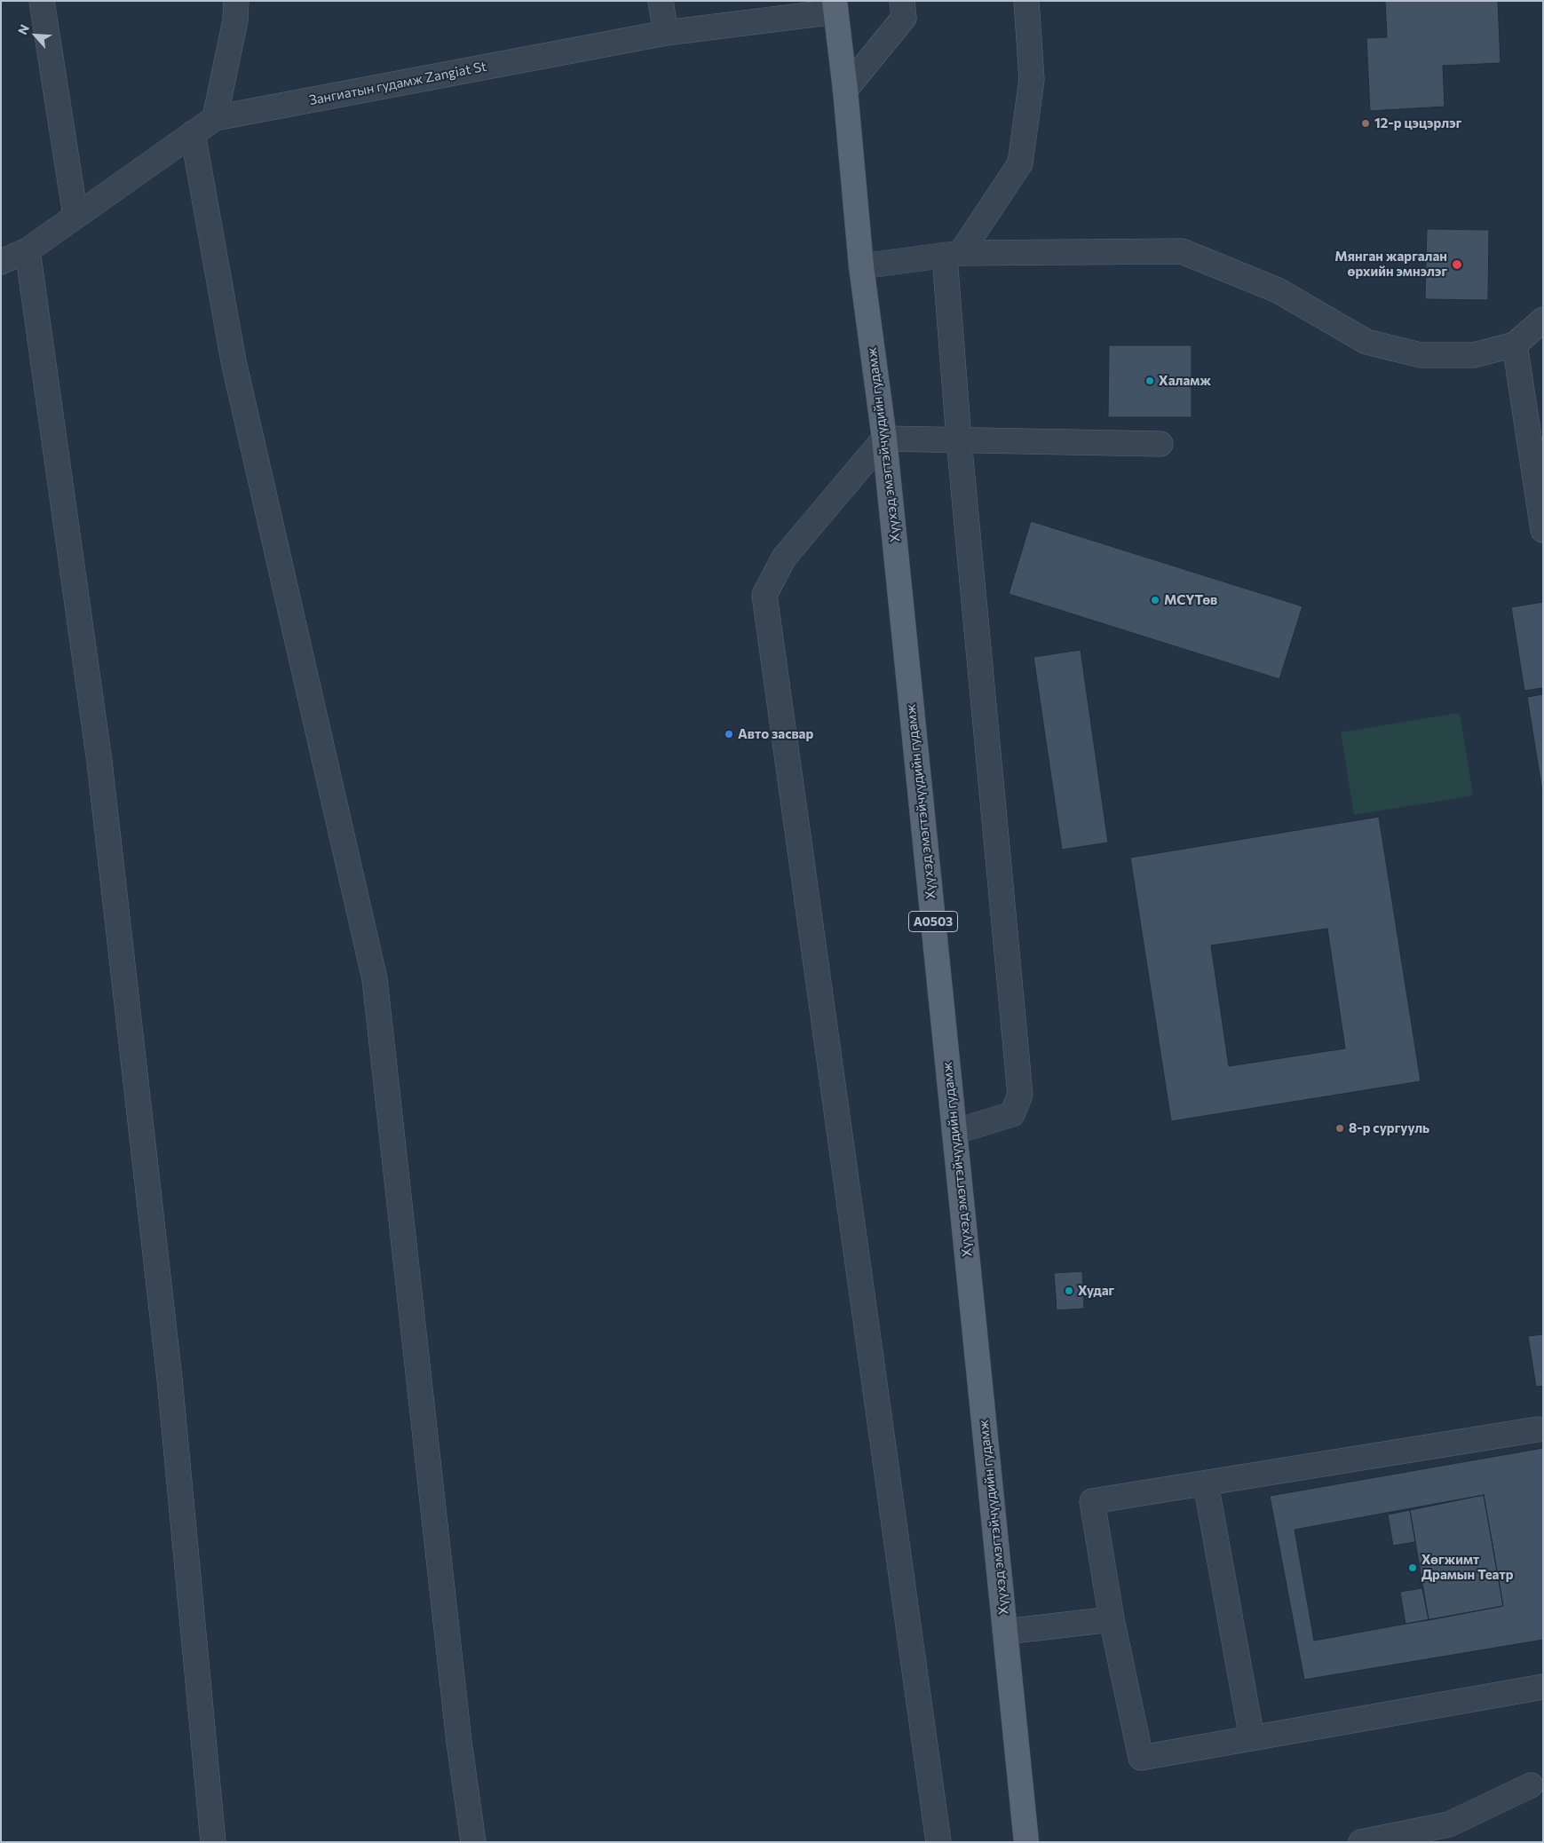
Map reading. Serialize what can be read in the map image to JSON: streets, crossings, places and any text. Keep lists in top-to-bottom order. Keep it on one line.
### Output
{"streets":{"main road":["Хүүхэд эмэгтэйчүүдийн гудамж","A0503"],"street":["Зангиатын гудамж Zangiat St"]},"crossings":[["Зангиатын гудамж Zangiat St","Хүүхэд эмэгтэйчүүдийн гудамж"]],"places":["12-р цэцэрлэг","Мянган жаргалан өрхийн эмнэлэг","Халамж","МСҮТөв","Авто засвар","8-р сургууль","Худаг","Хөгжимт Драмын Театр"],"north":"top left"}
